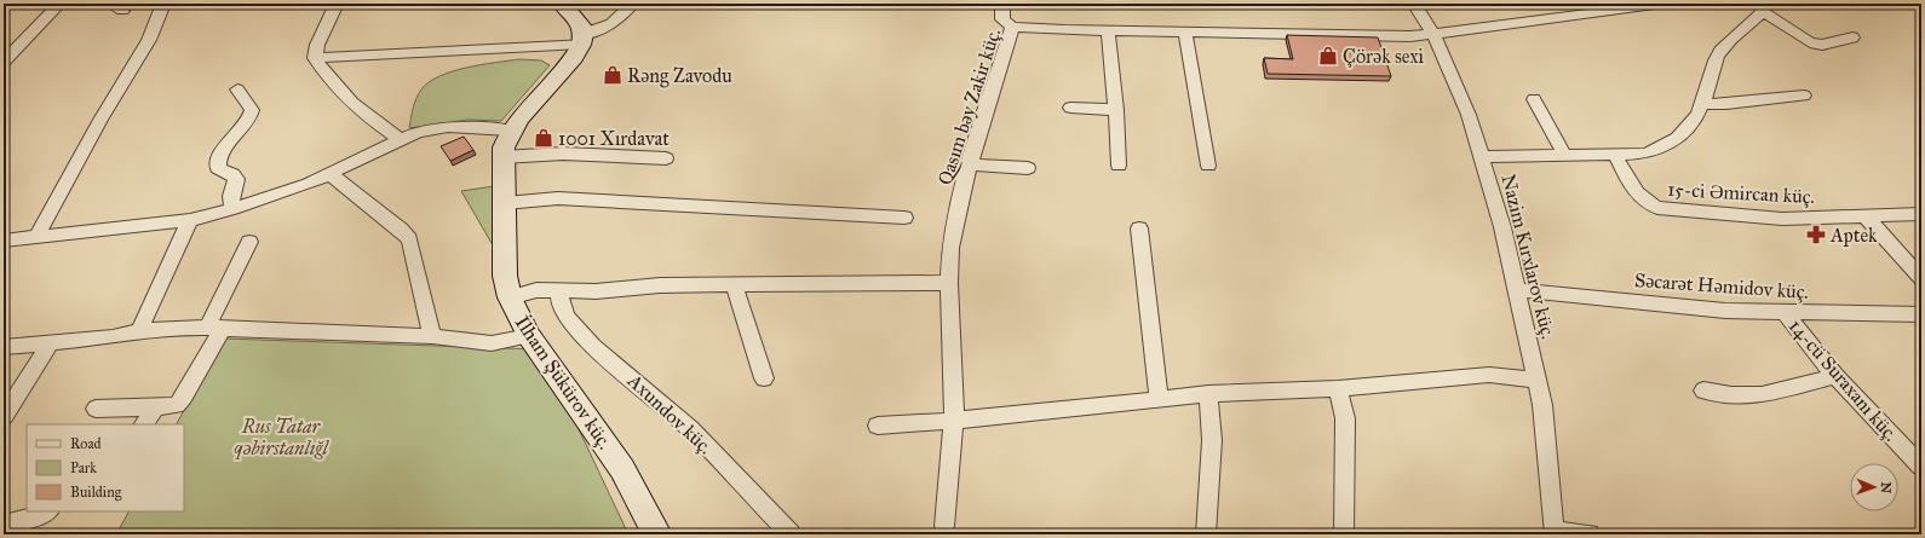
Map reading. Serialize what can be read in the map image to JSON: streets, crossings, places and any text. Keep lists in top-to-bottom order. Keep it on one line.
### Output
{"streets":{"street":["Qasım bəy Zakir küç.","15-ci Əmircan küç.","Nazim Kırxlarov küç.","Səcarət Həmidov küç.","14-cü Suraxanı küç.","İlham Şükürov küç.","Axundov küç."]},"crossings":[["Qasım bəy Zakir küç.","Nazim Kırxlarov küç."],["Nazim Kırxlarov küç.","Səcarət Həmidov küç."],["Səcarət Həmidov küç.","14-cü Suraxanı küç."]],"parks":["Rus Tatar qəbirstanlığl"],"places":{"shop":["Çörək sexi","Rəng Zavodu","1001 Xırdavat"],"pharmacy":["Aptek"]},"legend":["Road","Park","Building"],"north":"right"}
